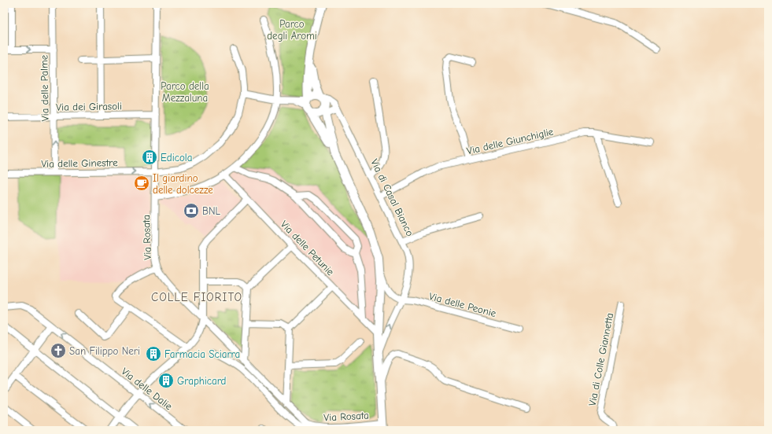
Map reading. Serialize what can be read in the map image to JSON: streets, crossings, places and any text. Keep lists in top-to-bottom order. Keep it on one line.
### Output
{"streets":{"main road":["Via di Casal Bianco"],"street":["Via delle Palme","Via dei Girasoli","Via delle Giunchiglie","Via delle Ginestre","Via Rosata","Via delle Petunie","Via delle Peonie","Via di Colle Giannetta","Via delle Dalie"]},"crossings":[["Via delle Palme","Via dei Girasoli"],["Via delle Palme","Via delle Ginestre"],["Via dei Girasoli","Via Rosata"],["Via delle Giunchiglie","Via di Casal Bianco"],["Via delle Ginestre","Via Rosata"],["Via di Casal Bianco","Via Rosata"],["Via di Casal Bianco","Via delle Petunie"],["Via di Casal Bianco","Via delle Peonie"]],"districts":["COLLE FIORITO"],"parks":["Parco degli Aromi","Parco della Mezzaluna"],"places":{"building":["Edicola","Farmacia Sciarra","Graphicard"],"cafe":["Il giardino delle dolcezze"],"bank":["BNL"],"church":["San Filippo Neri"]}}
